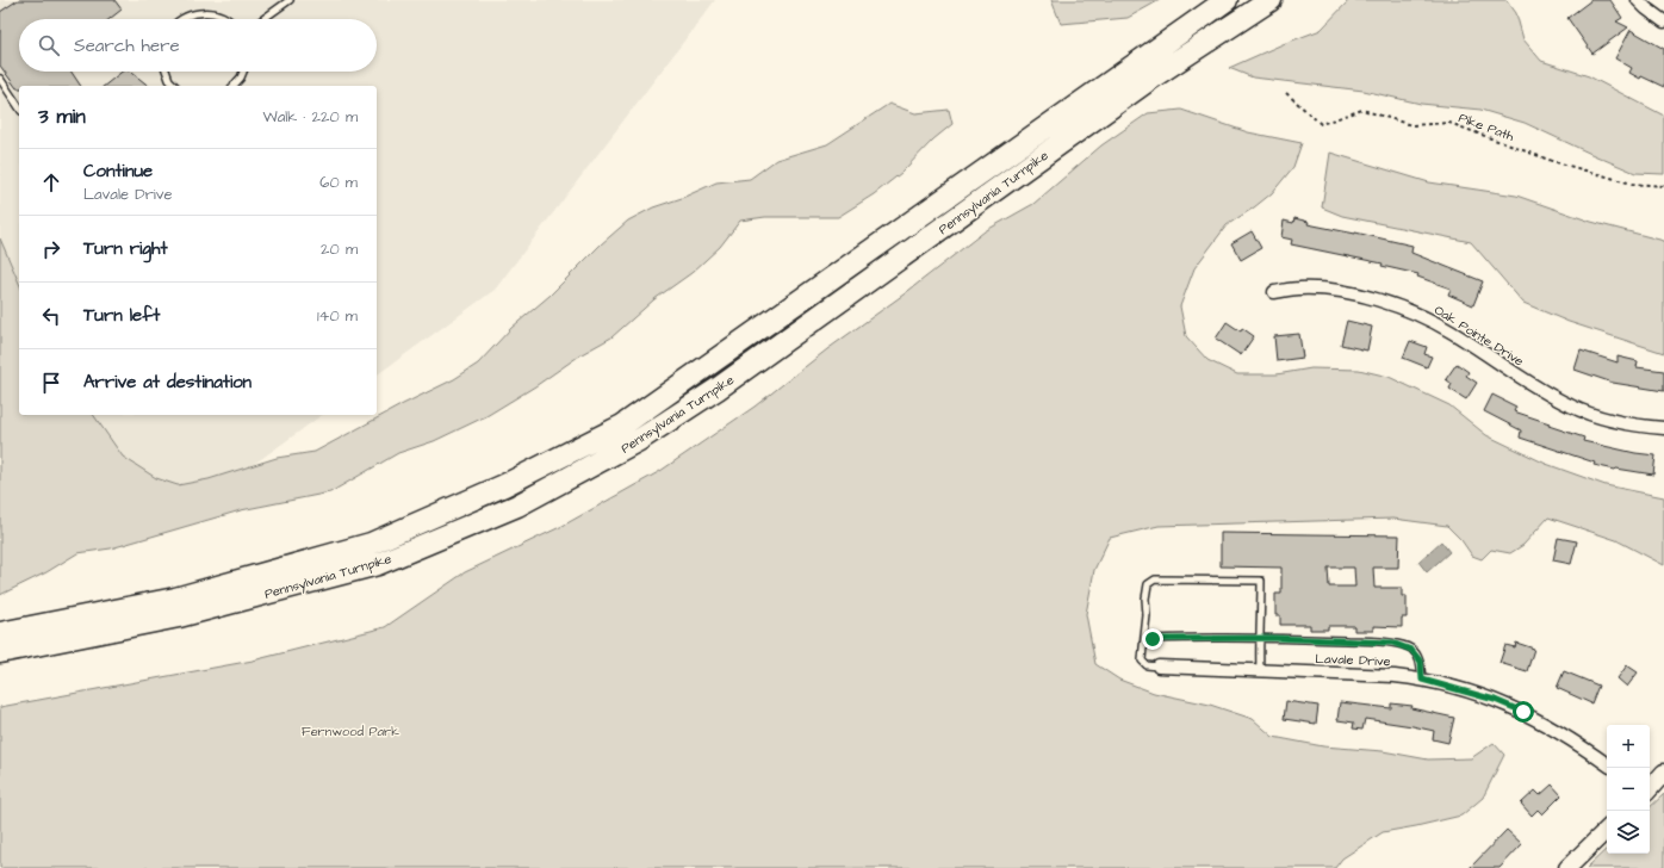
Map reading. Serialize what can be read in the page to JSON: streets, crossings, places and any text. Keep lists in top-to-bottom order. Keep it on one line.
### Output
{"streets":{"highway":["Pennsylvania Turnpike"],"street":["Oak Pointe Drive","Lavale Drive"],"path":["Pike Path"]},"parks":["Fernwood Park"],"page":{"search":"Search here","heading":["3 min","Walk · 220 m"],"list":[["Continue","Lavale Drive","60 m"],["Turn right","20 m"],["Turn left","140 m"],"Arrive at destination"],"map_buttons":["+","−"]}}
